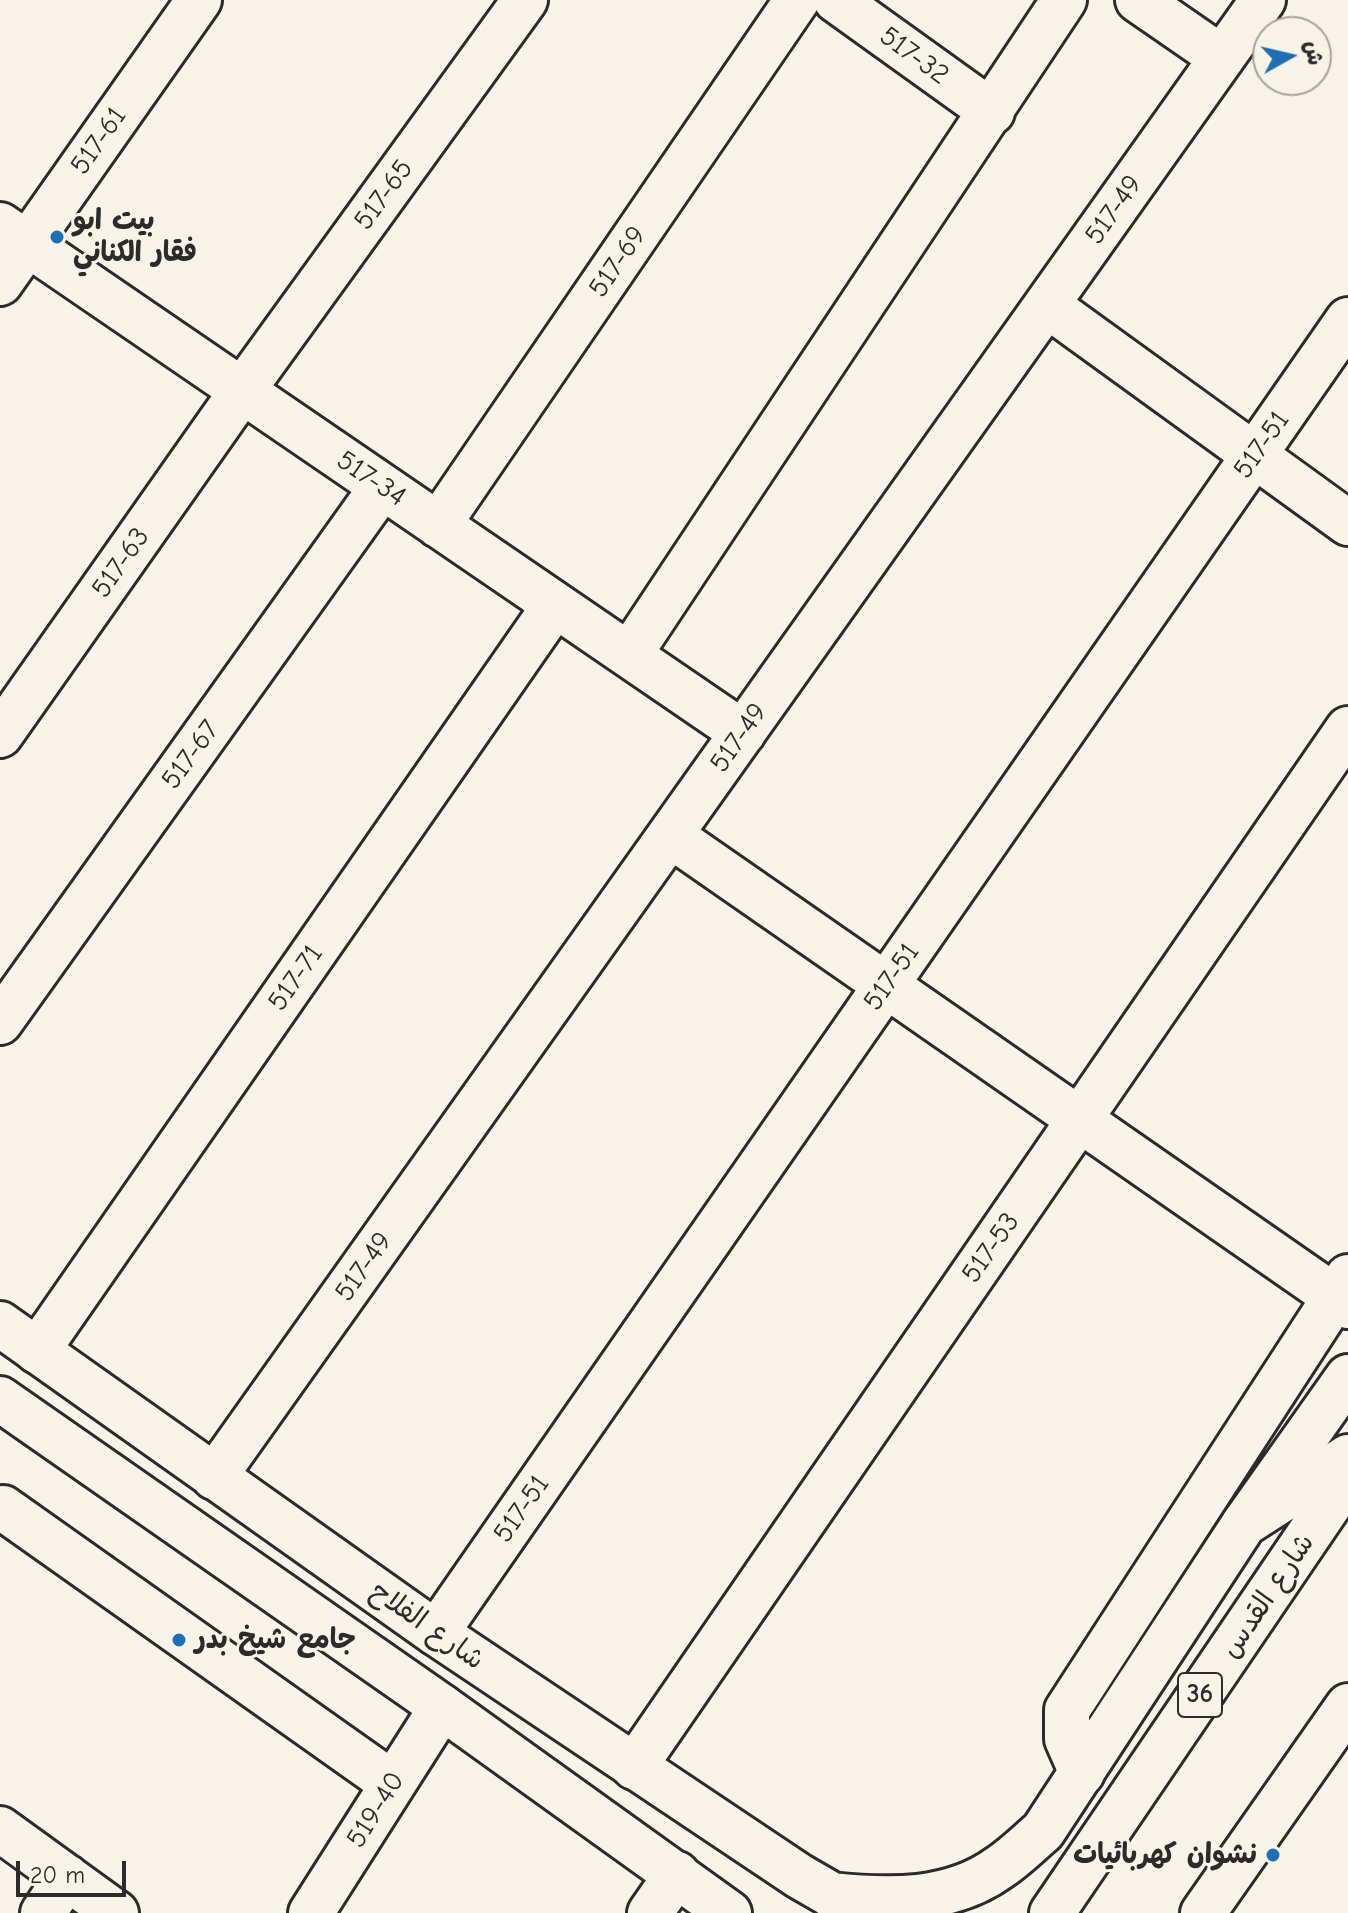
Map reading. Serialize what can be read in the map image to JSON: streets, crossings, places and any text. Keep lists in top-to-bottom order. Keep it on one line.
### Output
{"streets":{"street":["517-32","517-61","517-65","517-49","517-69","517-51","517-34","517-63","517-67","517-71","517-53","شارع القدس","شارع الفلاح","36","519-40"]},"crossings":[["517-61","517-34"],["517-65","517-34"],["517-65","517-63"],["517-49","517-34"],["517-49","شارع الفلاح"],["517-69","517-34"],["517-51","شارع الفلاح"],["517-34","517-63"],["517-34","517-67"],["517-34","517-71"],["517-71","شارع الفلاح"],["517-53","شارع الفلاح"],["شارع الفلاح","519-40"]],"places":["بيت ابو فقار الكناني","جامع شيخ بدر","نشوان كهربائيات"],"scale_bar":"20 m","north":"right"}
